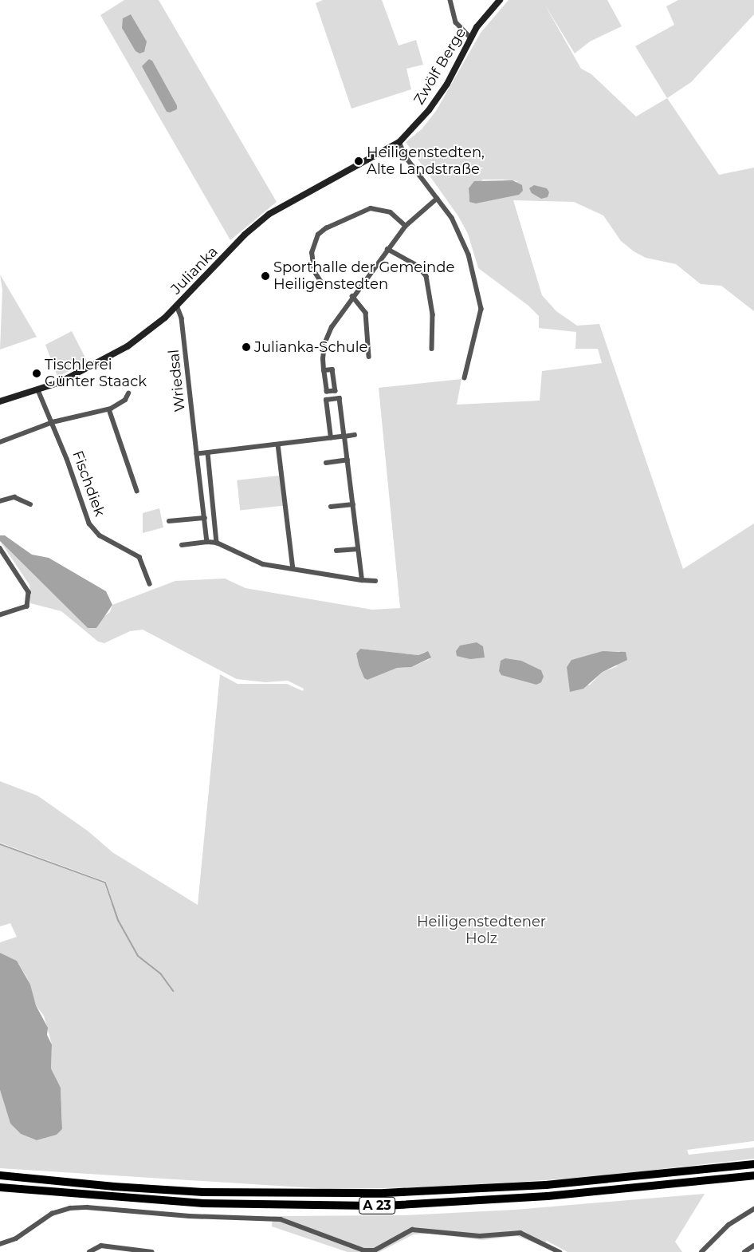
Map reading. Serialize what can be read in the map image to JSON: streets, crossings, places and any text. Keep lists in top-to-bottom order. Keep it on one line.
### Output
{"streets":{"highway":["A 23"],"street":["Zwölf Berge","Julianka","Wriedsal","Fischdiek"]},"crossings":[["Zwölf Berge","Julianka"],["Julianka","Wriedsal"],["Julianka","Fischdiek"]],"parks":["Heiligenstedtener Holz"],"places":["Heiligenstedten, Alte Landstraße","Sporthalle der Gemeinde Heiligenstedten","Julianka-Schule","Tischlerei Günter Staack"]}
